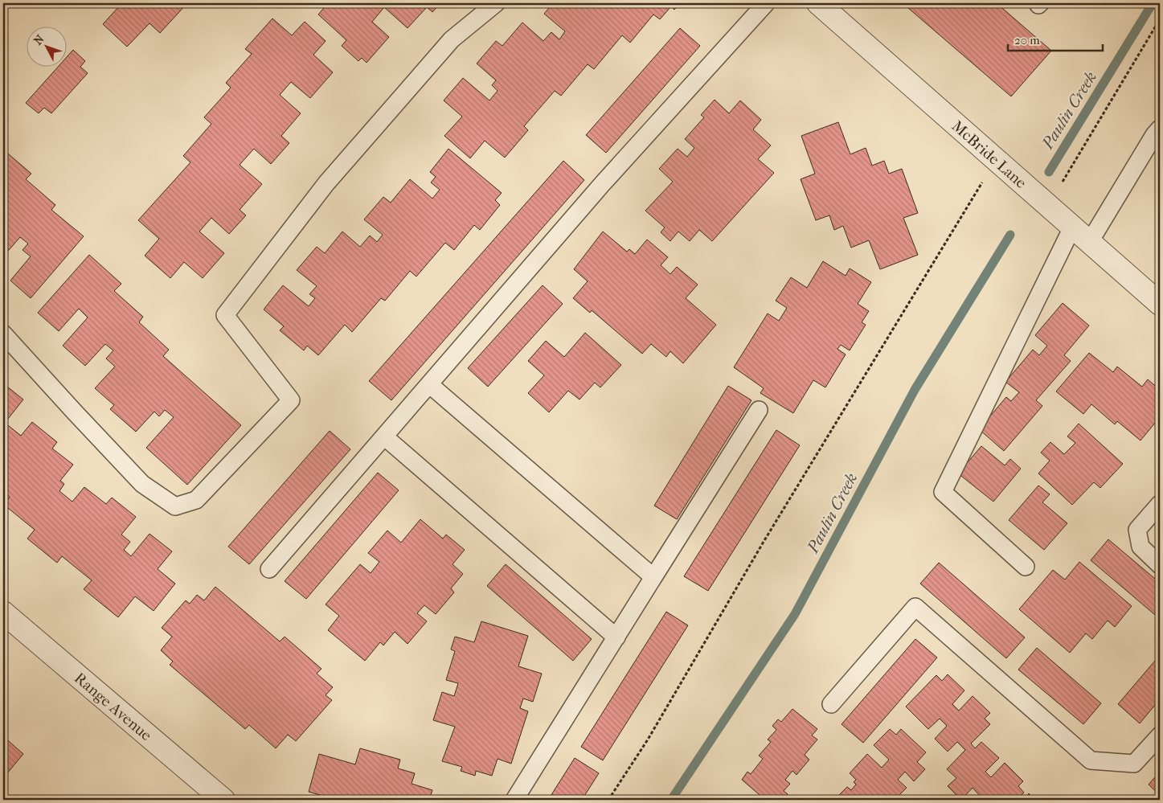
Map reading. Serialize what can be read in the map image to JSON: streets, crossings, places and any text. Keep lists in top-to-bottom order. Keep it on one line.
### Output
{"streets":{"street":["McBride Lane","Range Avenue"]},"water":["Paulin Creek"],"scale_bar":"20 m","north":"top left"}
